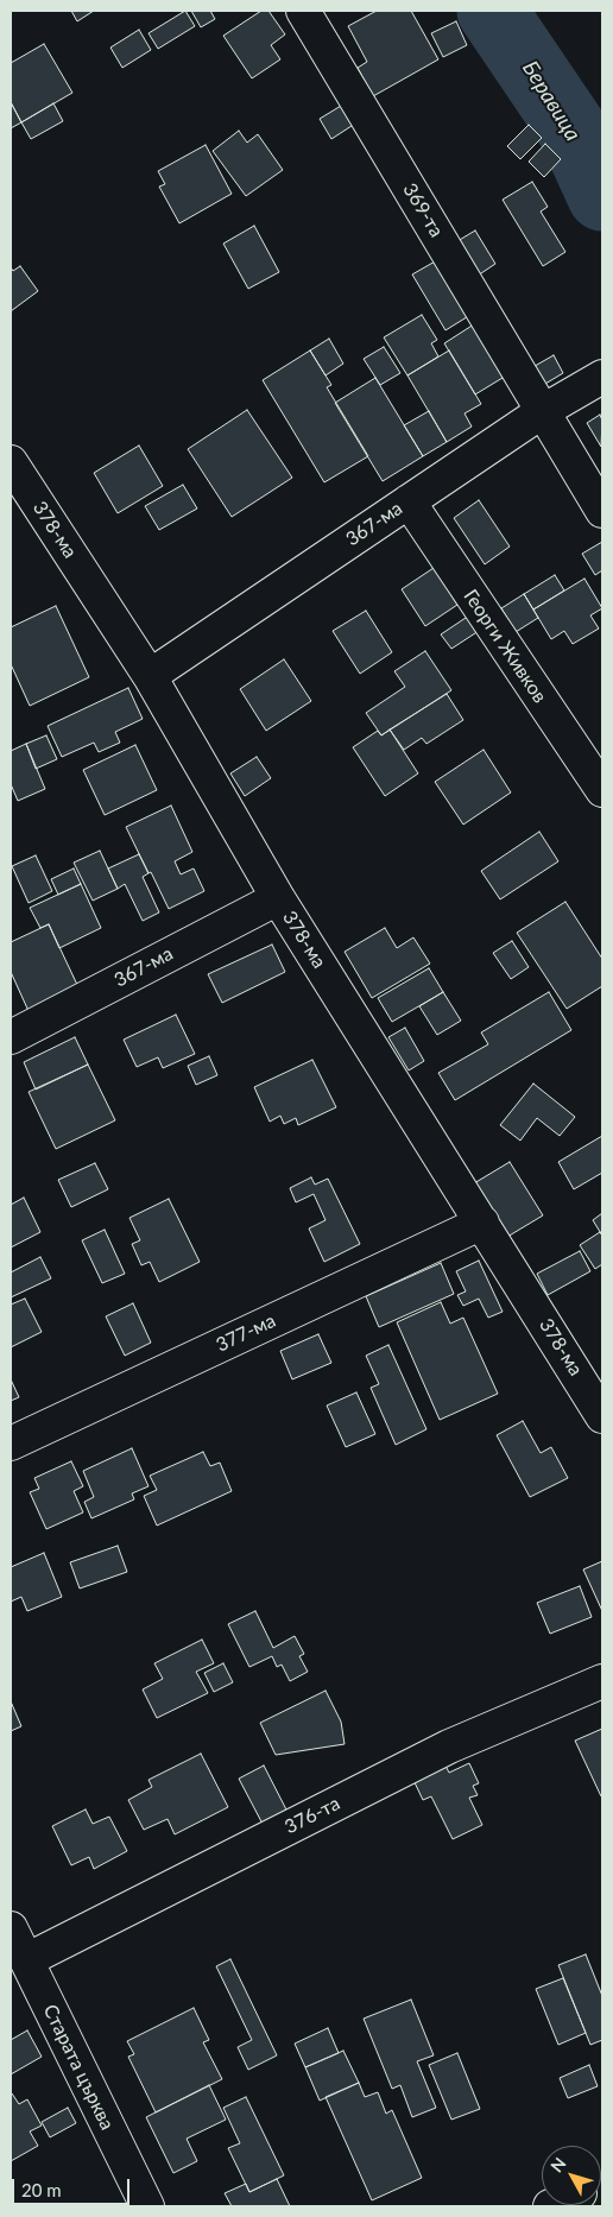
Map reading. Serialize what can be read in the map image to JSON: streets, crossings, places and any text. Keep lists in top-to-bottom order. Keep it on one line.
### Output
{"streets":{"street":["369-та","367-ма","378-ма","Георги Живков","377-ма","376-та","Старата църква"]},"crossings":[["369-та","367-ма"],["367-ма","378-ма"],["367-ма","Георги Живков"],["378-ма","377-ма"],["376-та","Старата църква"]],"water":["Беравица"],"scale_bar":"20 m","north":"top left"}
